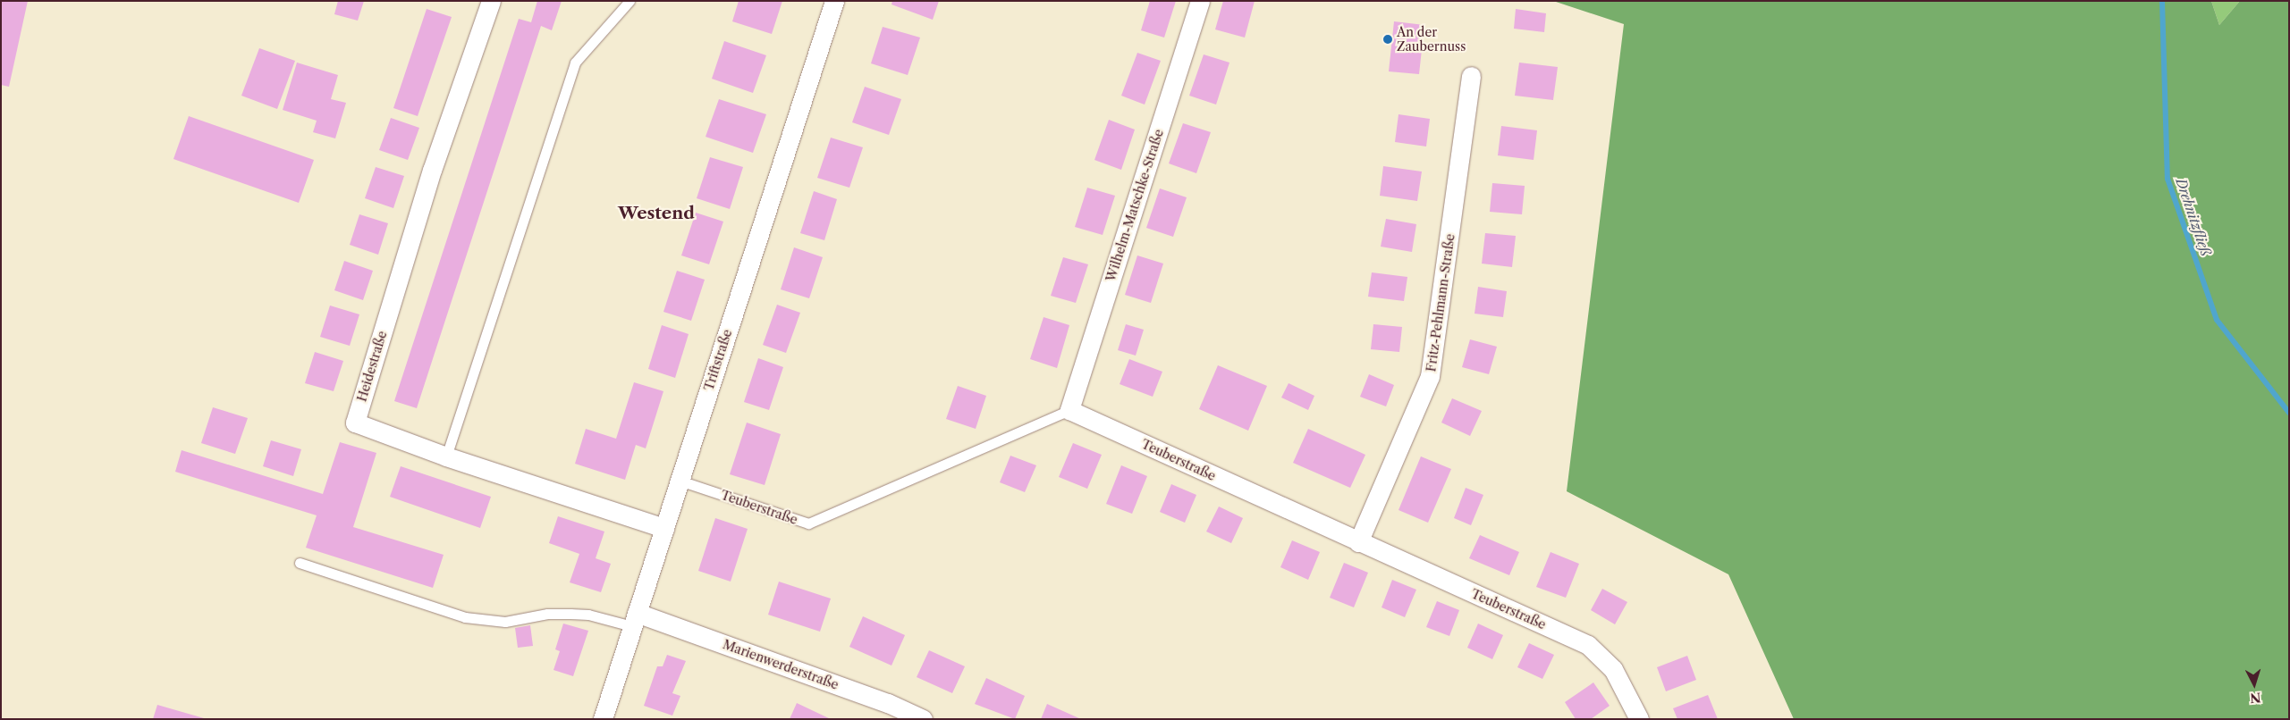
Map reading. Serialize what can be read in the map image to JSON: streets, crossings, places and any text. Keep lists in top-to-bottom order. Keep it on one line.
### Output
{"streets":{"street":["Wilhelm-Matschke-Straße","Fritz-Pehlmann-Straße","Triftstraße","Heidestraße","Teuberstraße","Marienwerderstraße"]},"crossings":[["Wilhelm-Matschke-Straße","Teuberstraße"],["Fritz-Pehlmann-Straße","Teuberstraße"],["Triftstraße","Heidestraße"],["Triftstraße","Teuberstraße"],["Triftstraße","Marienwerderstraße"]],"districts":["Westend"],"water":["Drehnitzfließ"],"places":["An der Zaubernuss"],"north":"bottom"}
